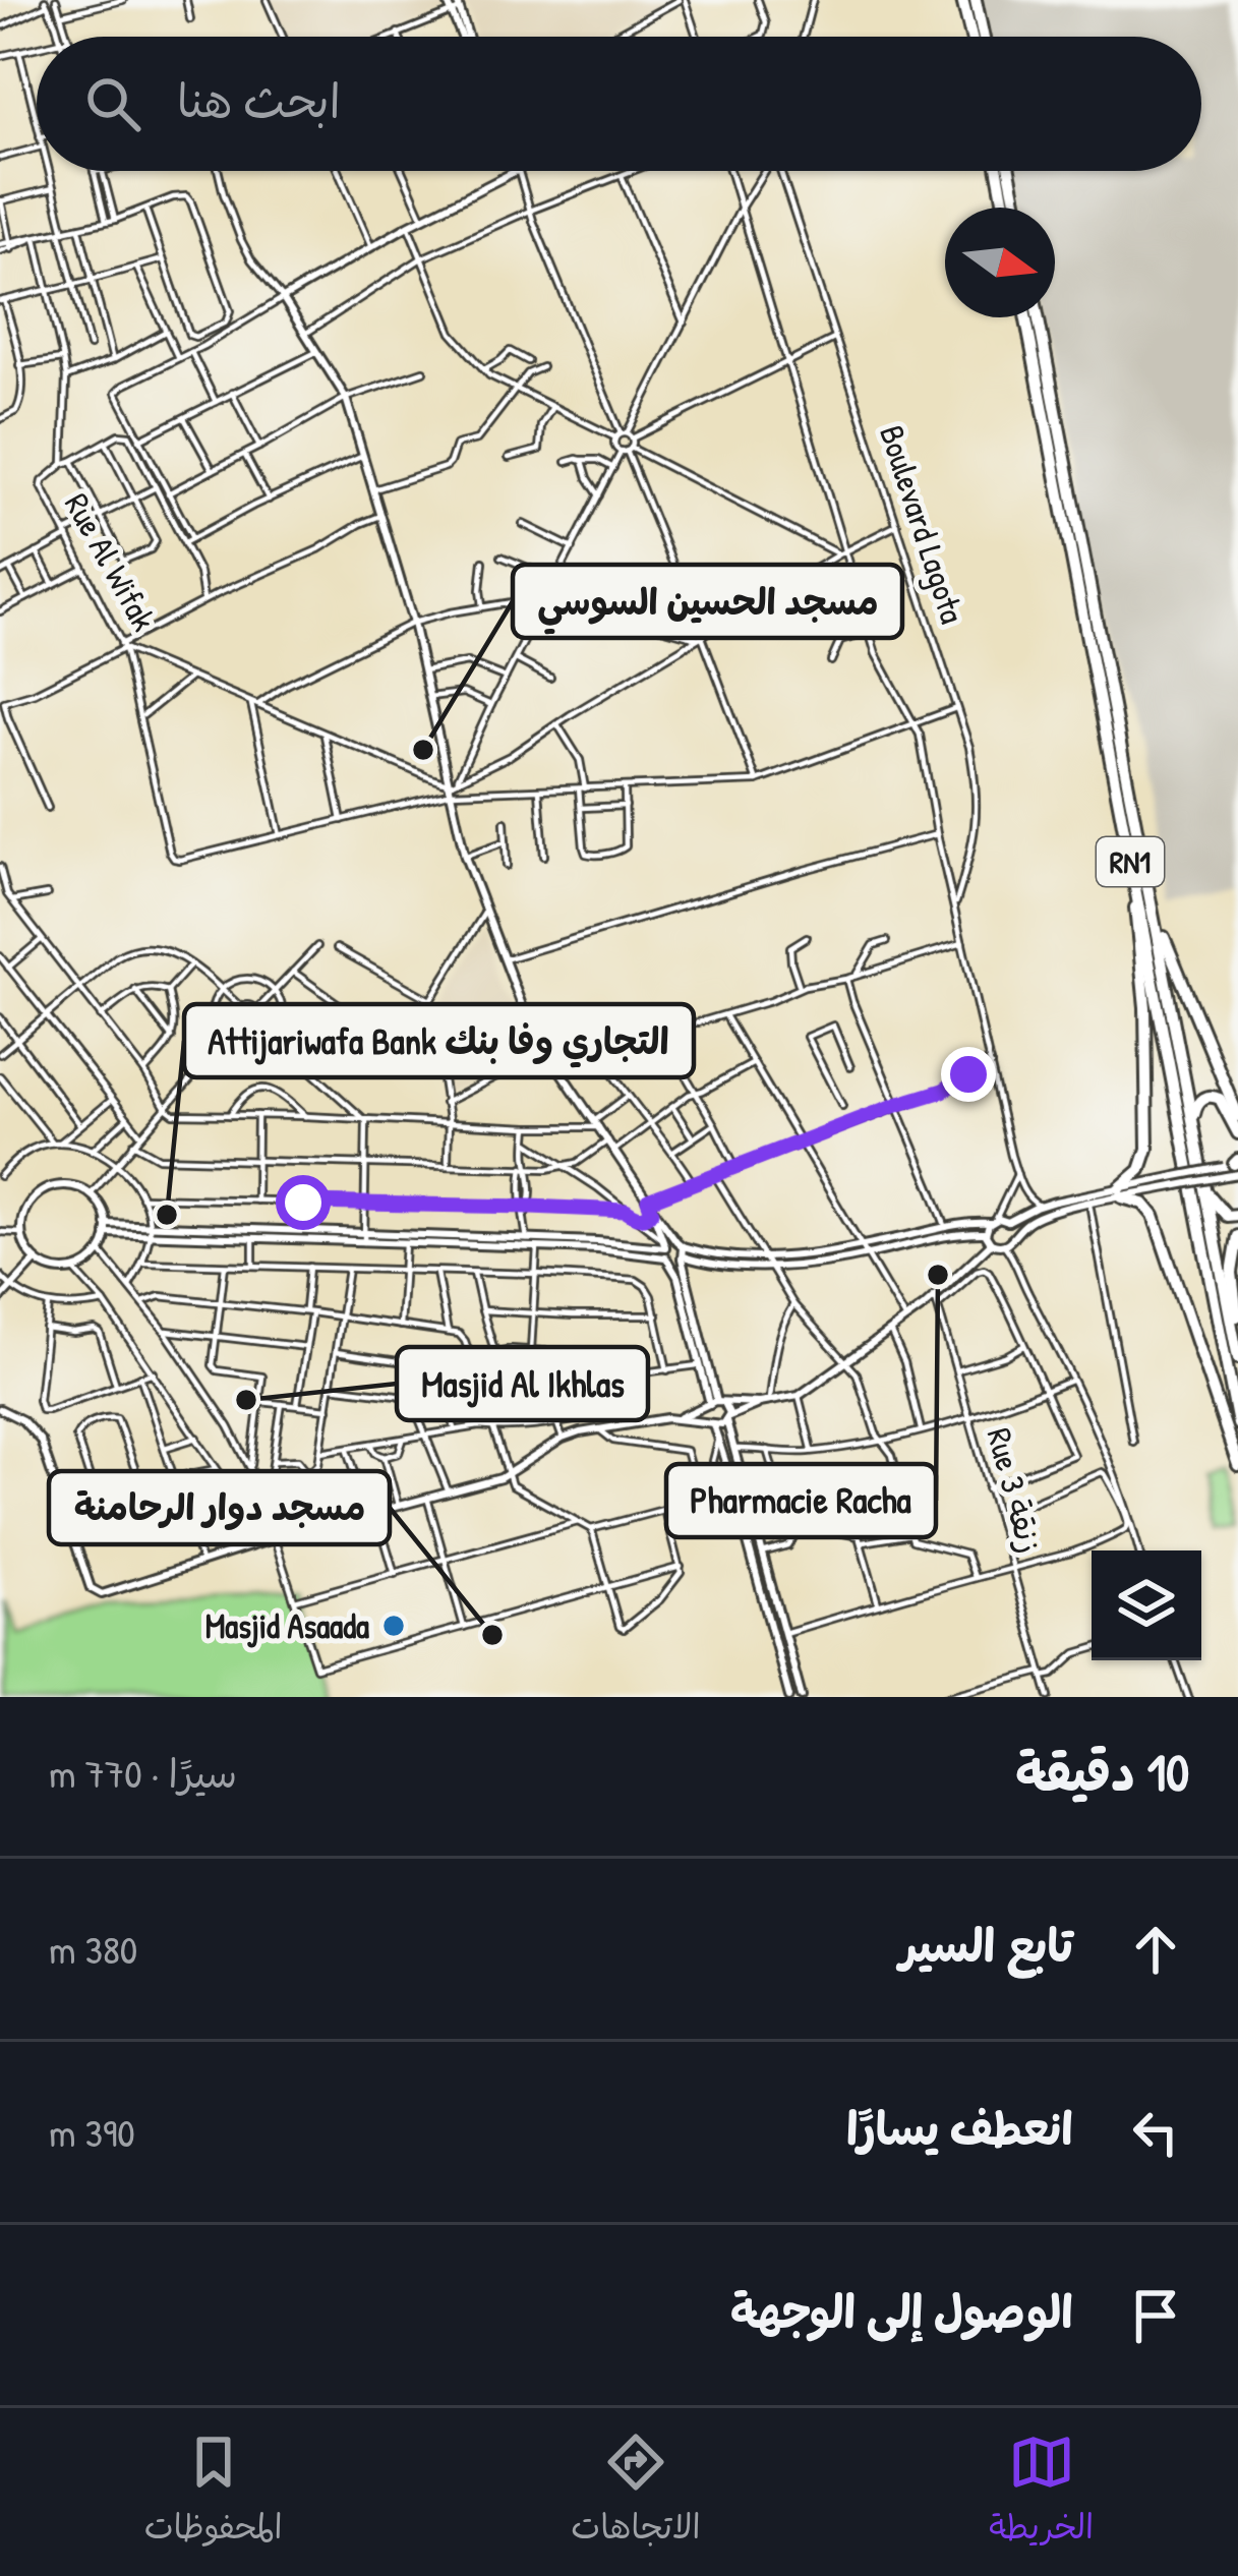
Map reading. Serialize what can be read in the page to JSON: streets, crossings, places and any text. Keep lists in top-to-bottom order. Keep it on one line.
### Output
{"streets":{"highway":["RN1"],"street":["Boulevard Lagota","Rue Al Wifak","Rue 3 زنقة"]},"crossings":[["Boulevard Lagota","Rue Al Wifak"]],"places":["مسجد الحسين السوسي","Attijariwafa Bank التجاري وفا بنك","Pharmacie Racha","Masjid Al Ikhlas","Masjid Asaada","مسجد دوار الرحامنة"],"north":"right","page":{"search":"ابحث هنا","heading":["10 دقيقة","سيرًا · 770 m"],"list":[["تابع السير","380 m"],["انعطف يسارًا","390 m"],"الوصول إلى الوجهة"],"nav":["الخريطة","الاتجاهات","المحفوظات"]}}
